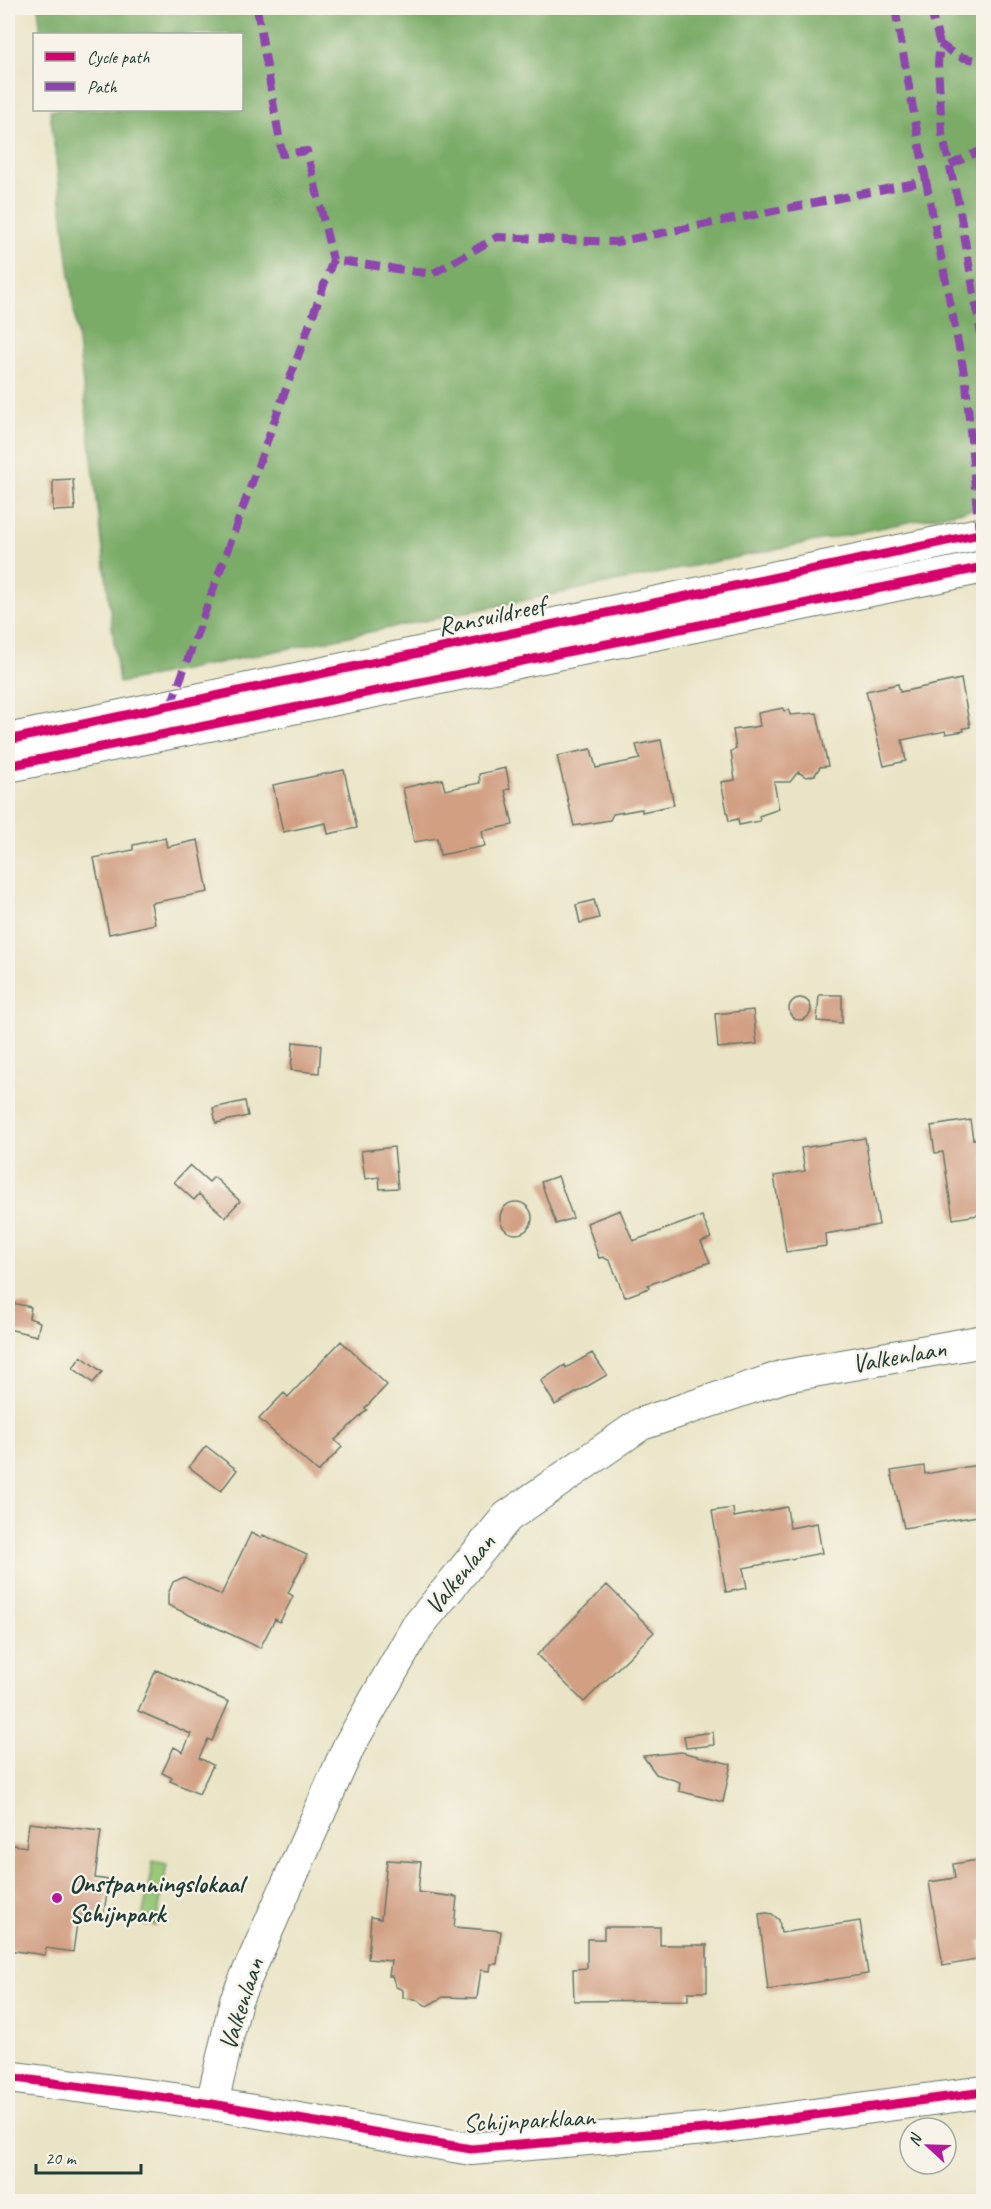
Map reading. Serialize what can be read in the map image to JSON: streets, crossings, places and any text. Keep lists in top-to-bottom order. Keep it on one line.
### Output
{"streets":{"street":["Ransuildreef","Valkenlaan","Schijnparklaan"]},"crossings":[["Valkenlaan","Schijnparklaan"]],"places":["Onstpanningslokaal Schijnpark"],"legend":["Cycle path","Path"],"scale_bar":"20 m","north":"left"}
